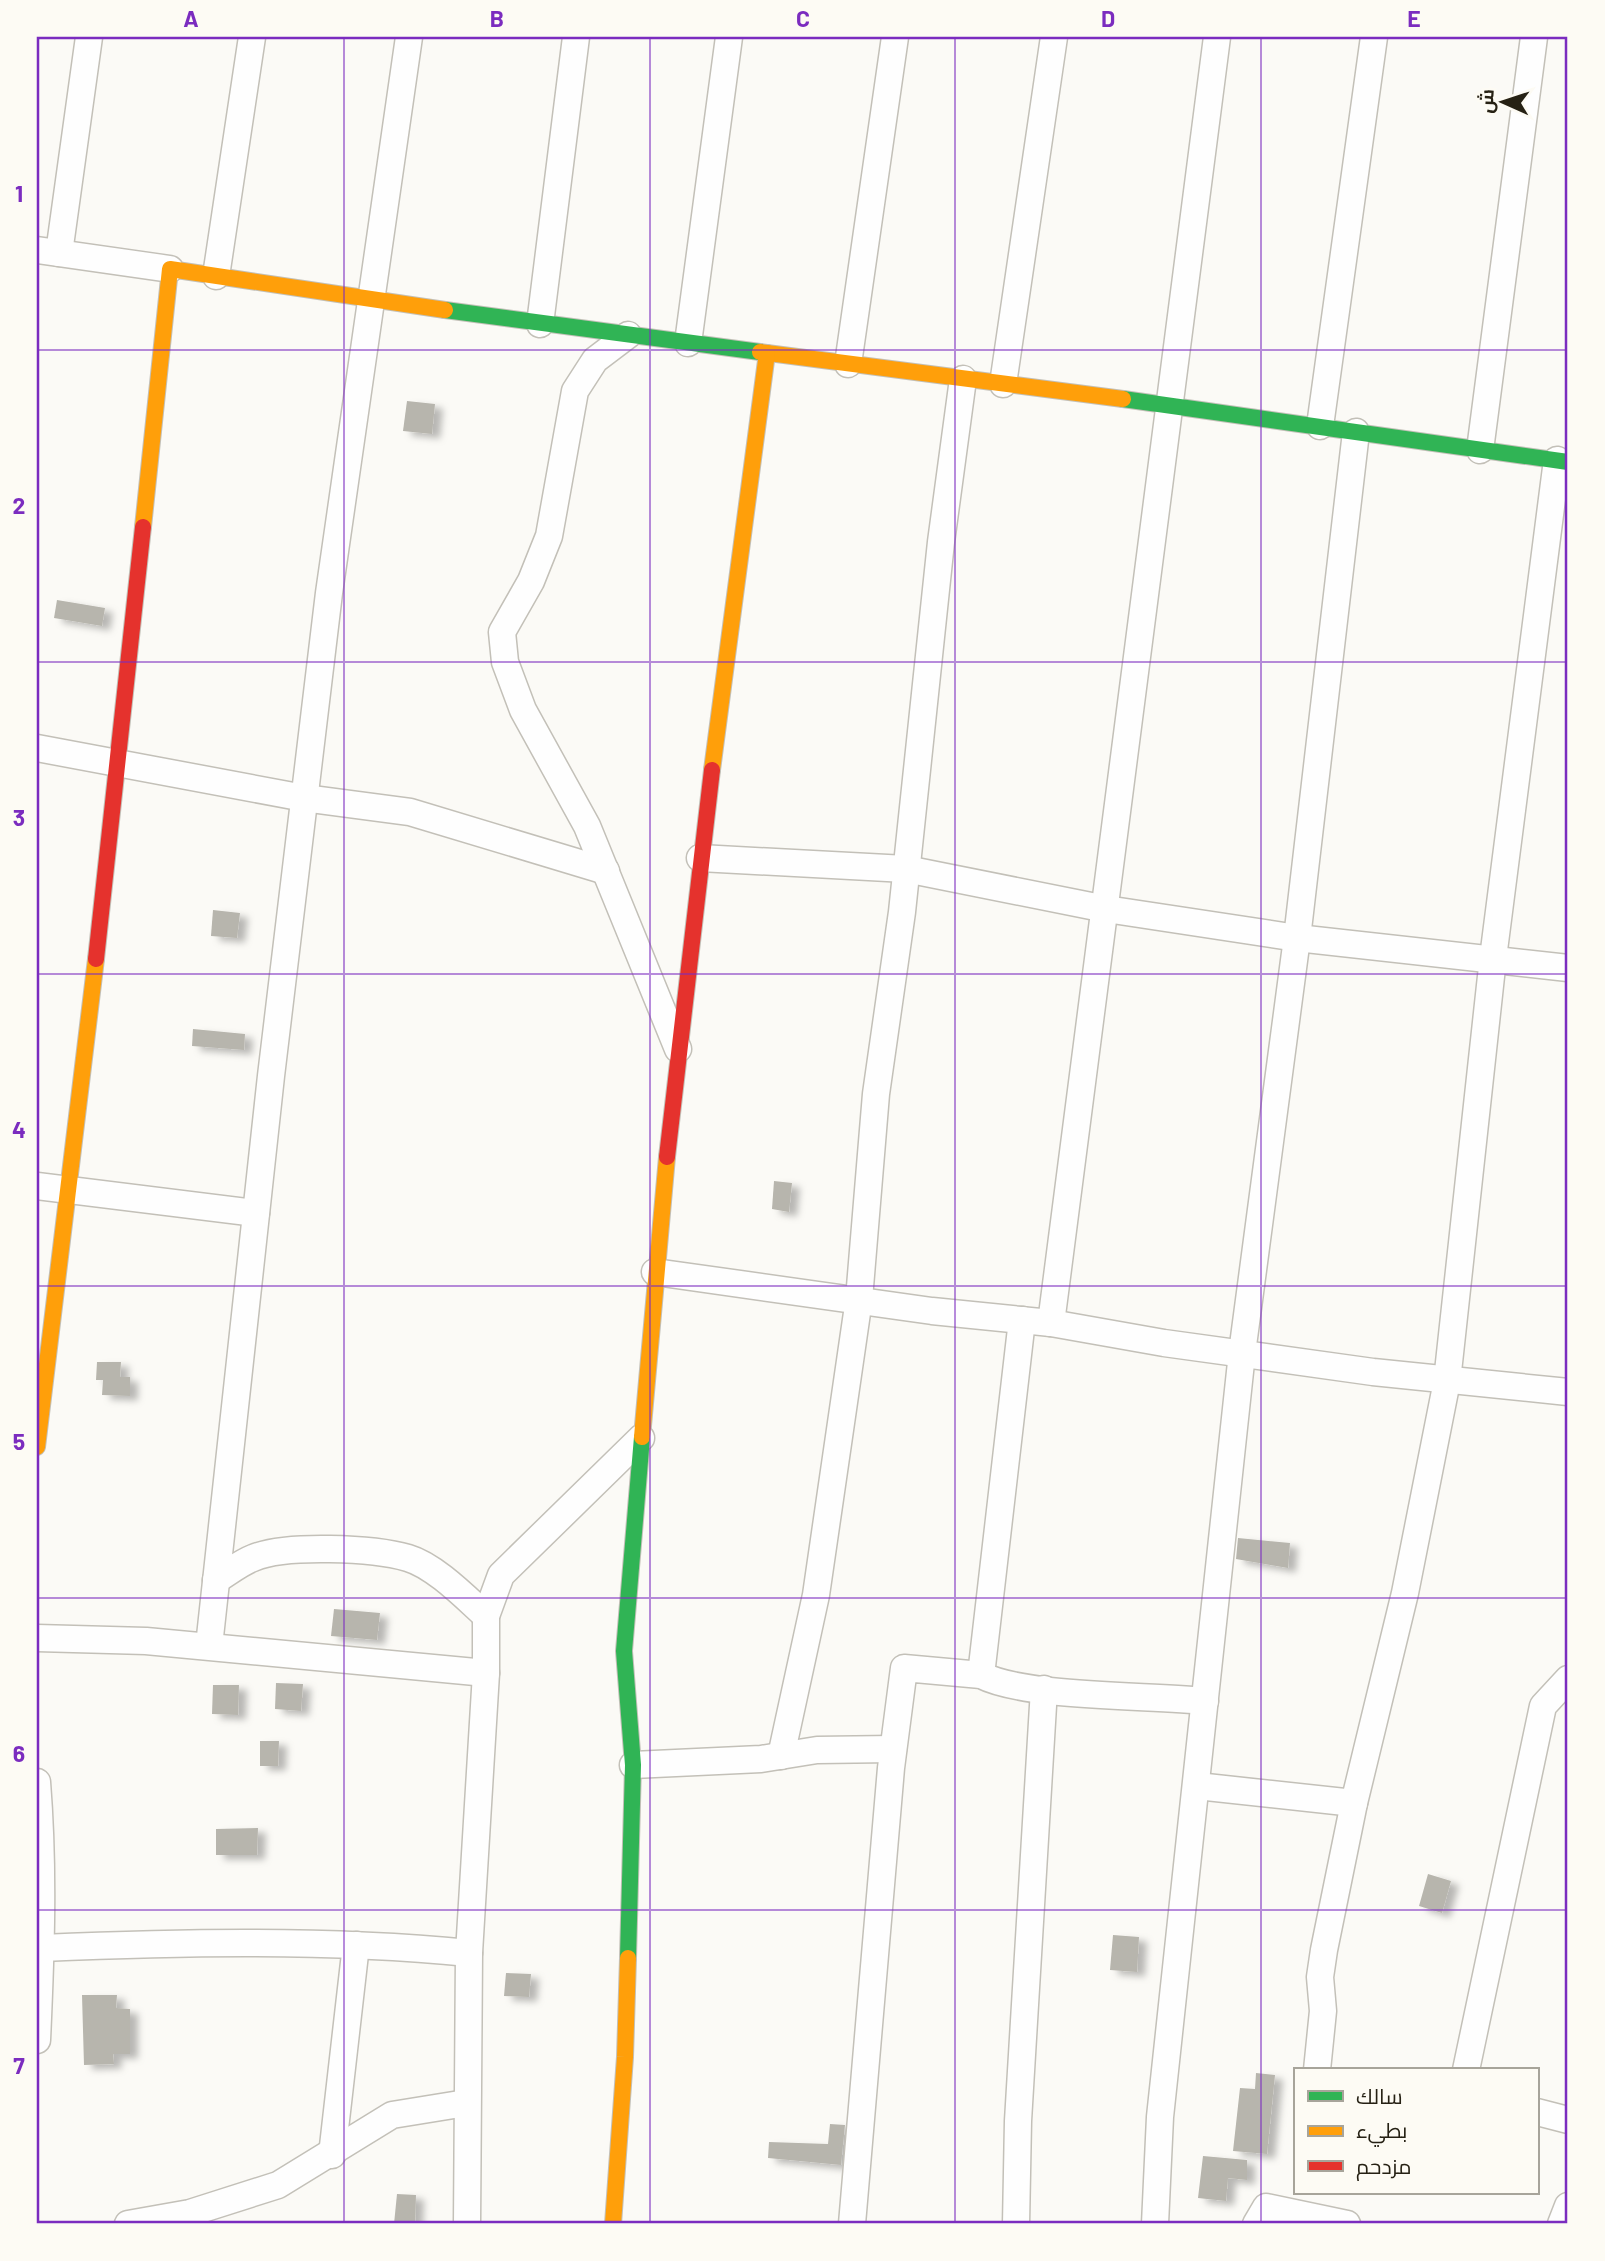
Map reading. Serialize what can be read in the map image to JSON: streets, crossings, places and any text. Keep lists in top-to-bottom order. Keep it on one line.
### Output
{"legend":["سالك","بطيء","مزدحم"],"north":"left","grid":{"columns":["A","B","C","D","E"],"rows":["1","2","3","4","5","6","7"]}}
